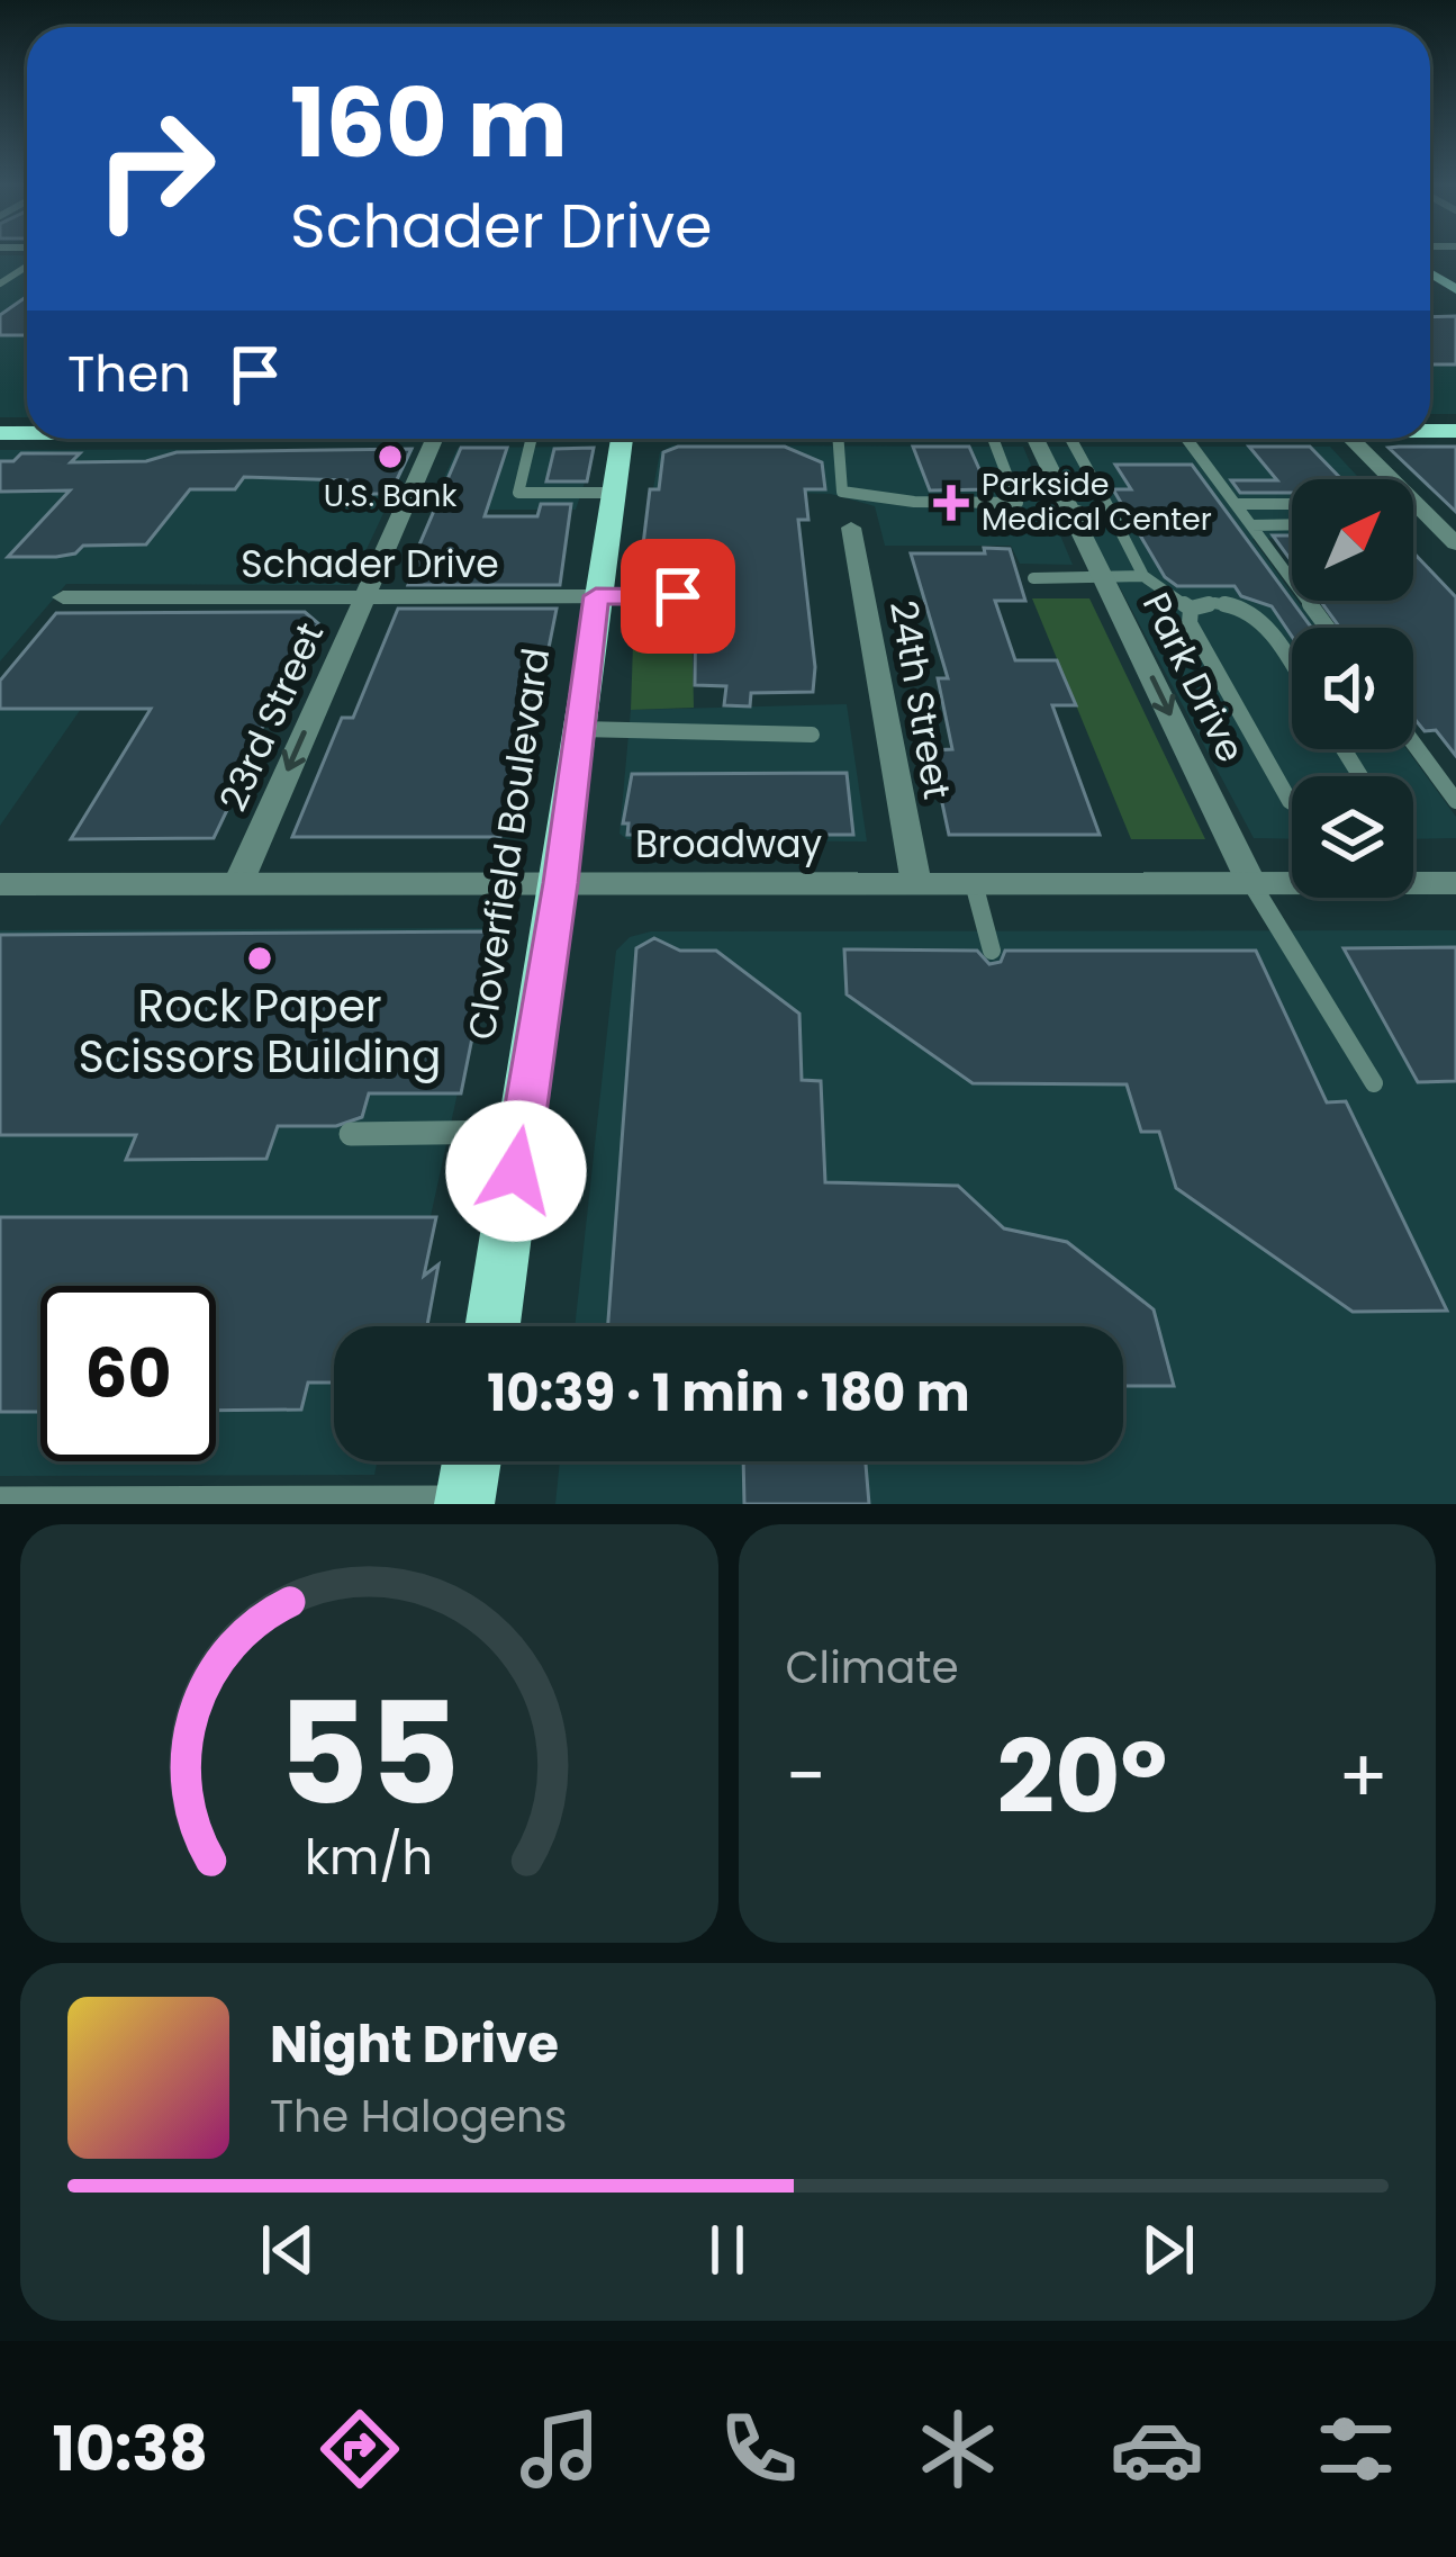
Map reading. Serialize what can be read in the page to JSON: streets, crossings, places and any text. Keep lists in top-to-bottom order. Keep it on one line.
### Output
{"streets":{"main road":["Cloverfield Boulevard"],"street":["Schader Drive","Park Drive","24th Street","23rd Street","Broadway"]},"crossings":[["Schader Drive","23rd Street"],["Schader Drive","Cloverfield Boulevard"],["Park Drive","Broadway"],["24th Street","Broadway"],["23rd Street","Broadway"],["Cloverfield Boulevard","Broadway"]],"one_way":["Park Drive","23rd Street"],"places":{"other":["U.S. Bank","Rock Paper Scissors Building"],"health":["Parkside Medical Center"]},"north":"top right","page":{"turn":["160 m","Schader Drive"],"then":"Then","limit":"60","trip":"10:39 · 1 min · 180 m","tile":"Climate","heat":["−","20°","+"],"song":["Night Drive","The Halogens"],"tabs":"10:38","gauge":["55","km/h"]}}
